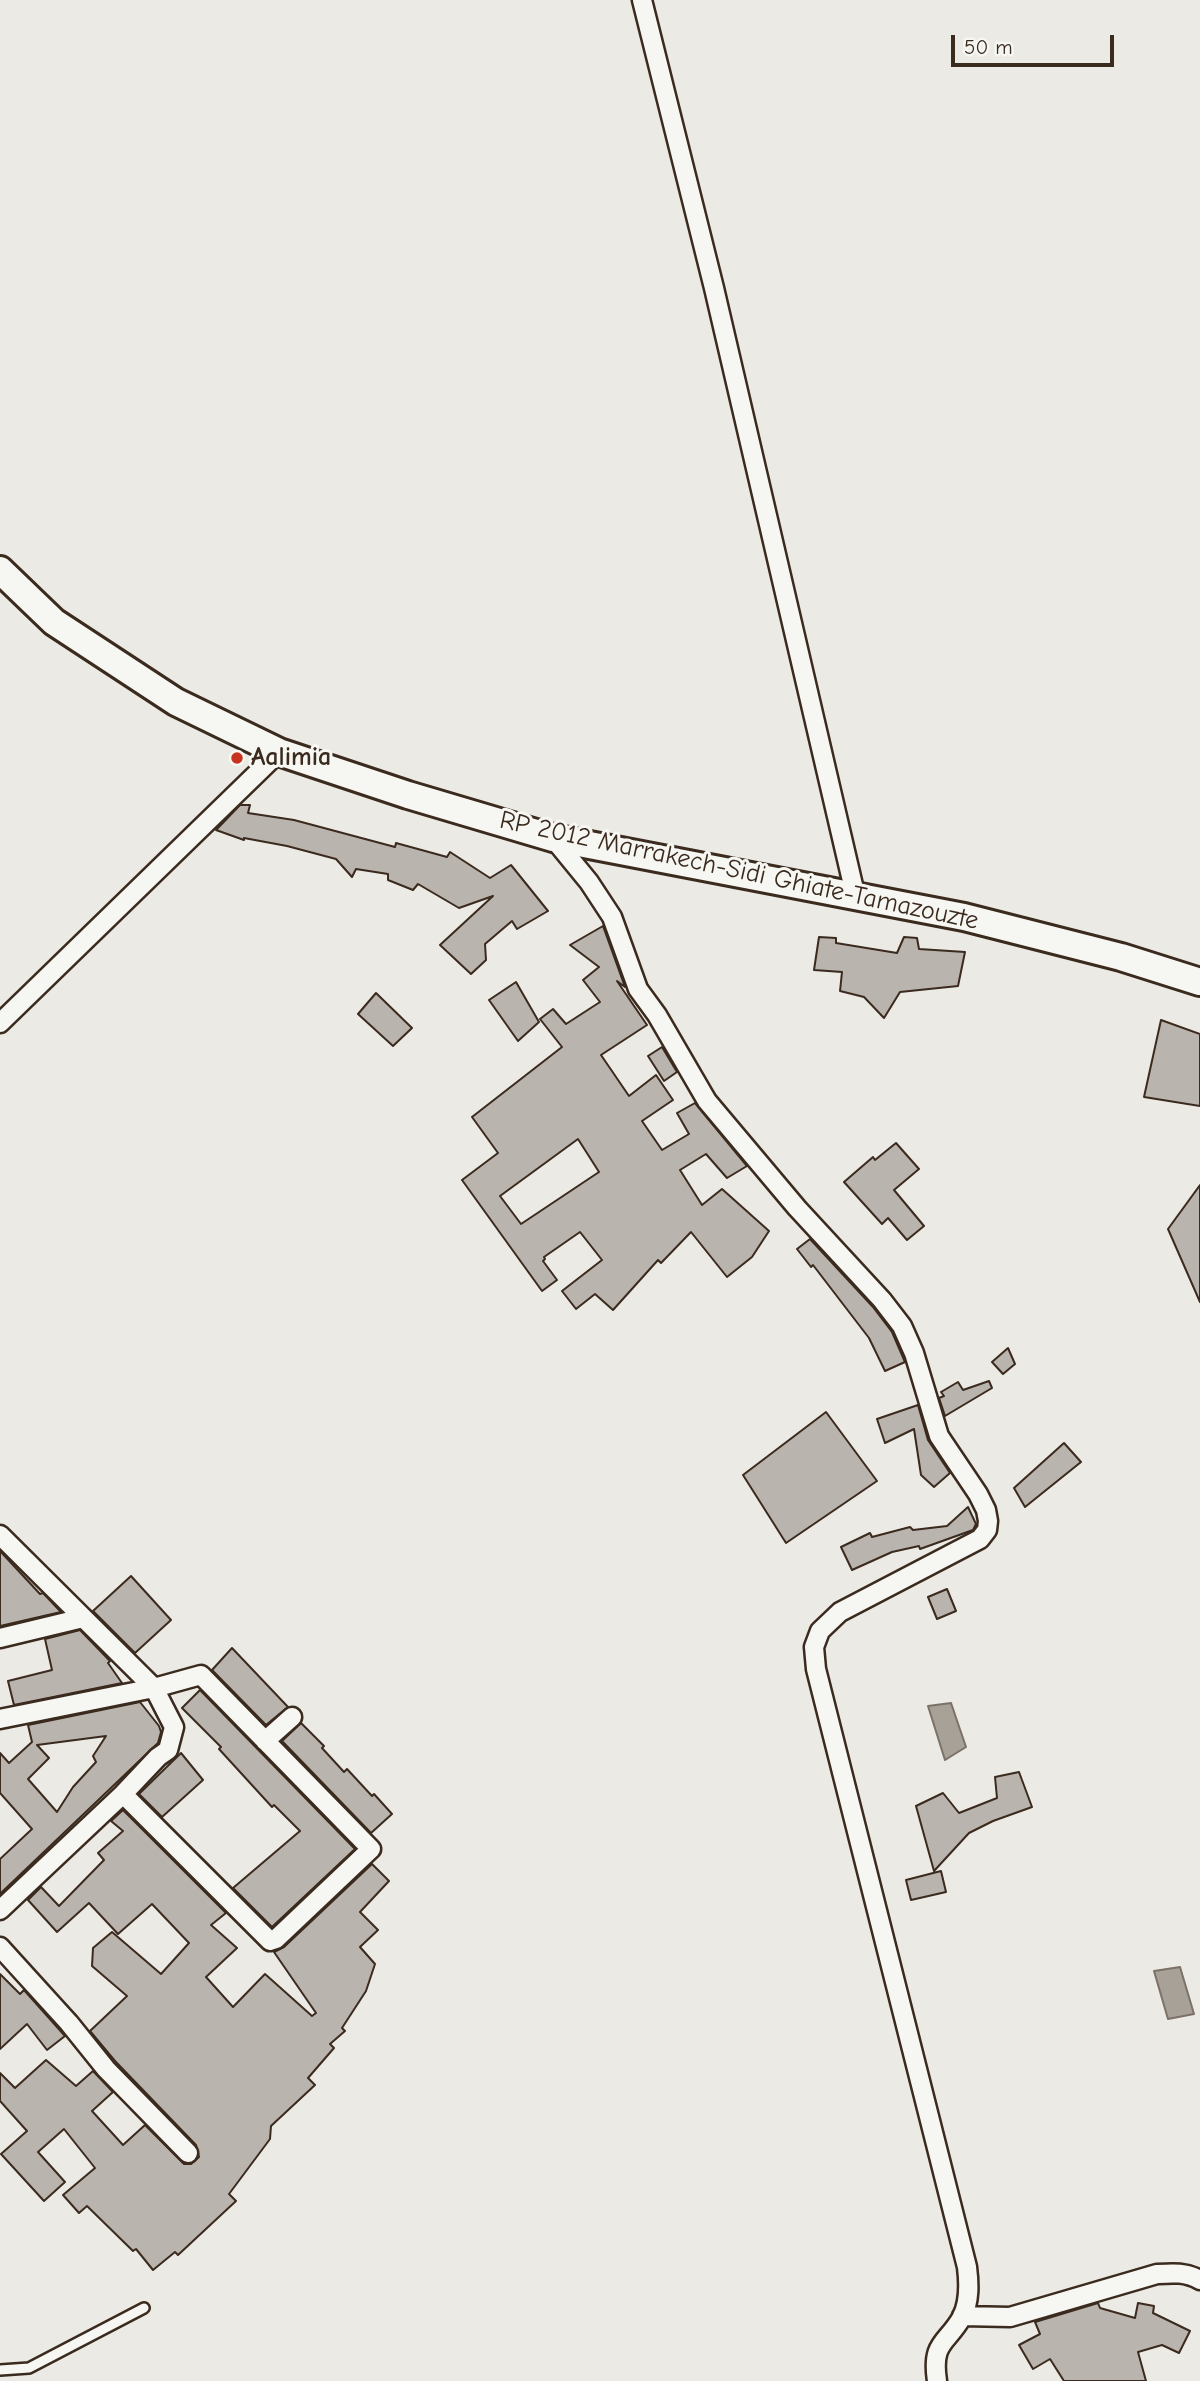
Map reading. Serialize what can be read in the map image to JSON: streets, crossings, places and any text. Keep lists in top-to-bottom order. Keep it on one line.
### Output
{"streets":{"street":["RP 2012 Marrakech-Sidi Ghiate-Tamazouzte"]},"places":["Aalimia"],"scale_bar":"50 m"}
